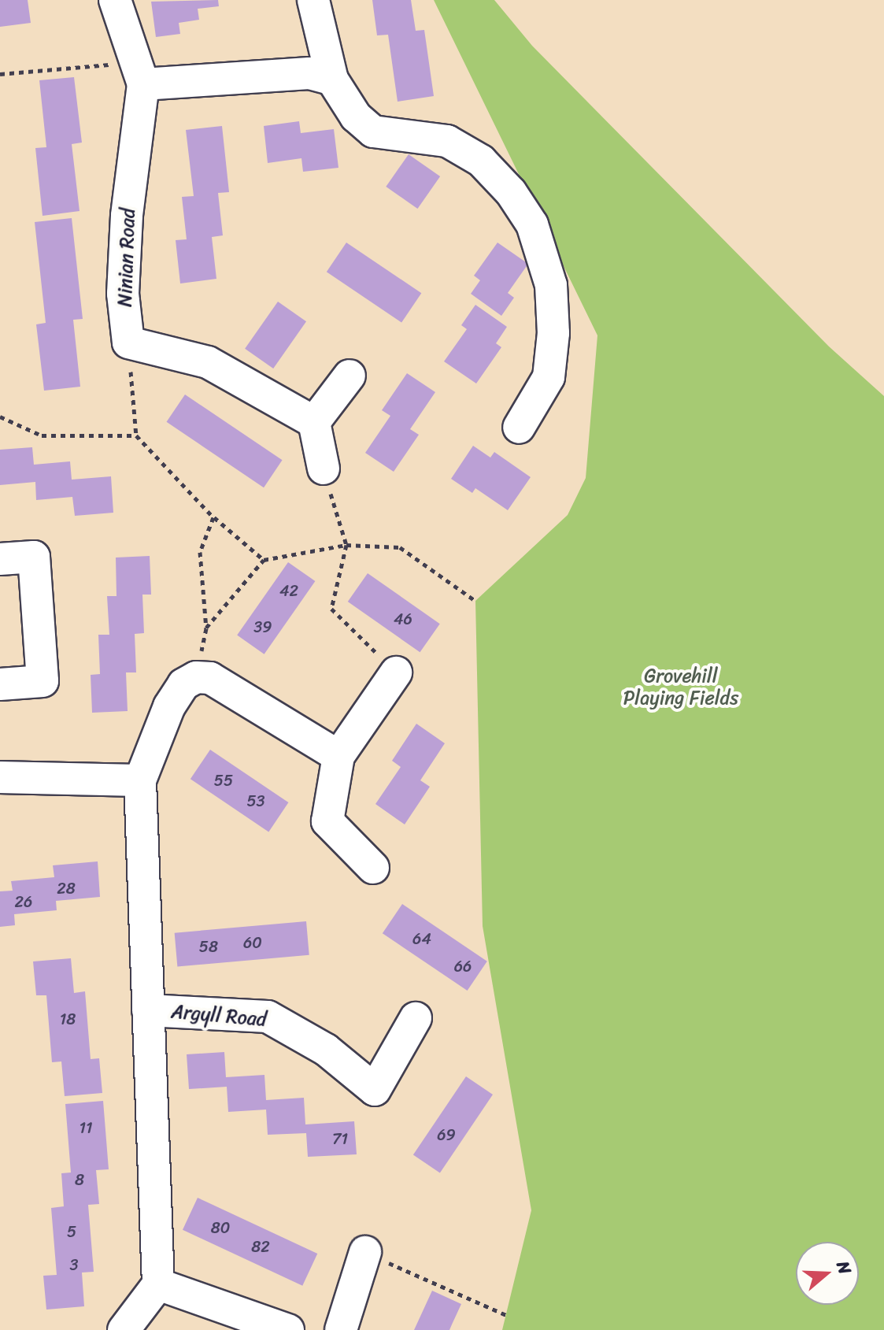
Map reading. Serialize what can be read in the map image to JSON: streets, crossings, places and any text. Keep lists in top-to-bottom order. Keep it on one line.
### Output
{"streets":{"street":["Ninian Road","Argyll Road"]},"parks":["Grovehill Playing Fields"],"house_numbers":["42","46","39","55","53","28","26","64","60","58","66","18","11","69","71","8","80","5","82","3"],"north":"right"}
